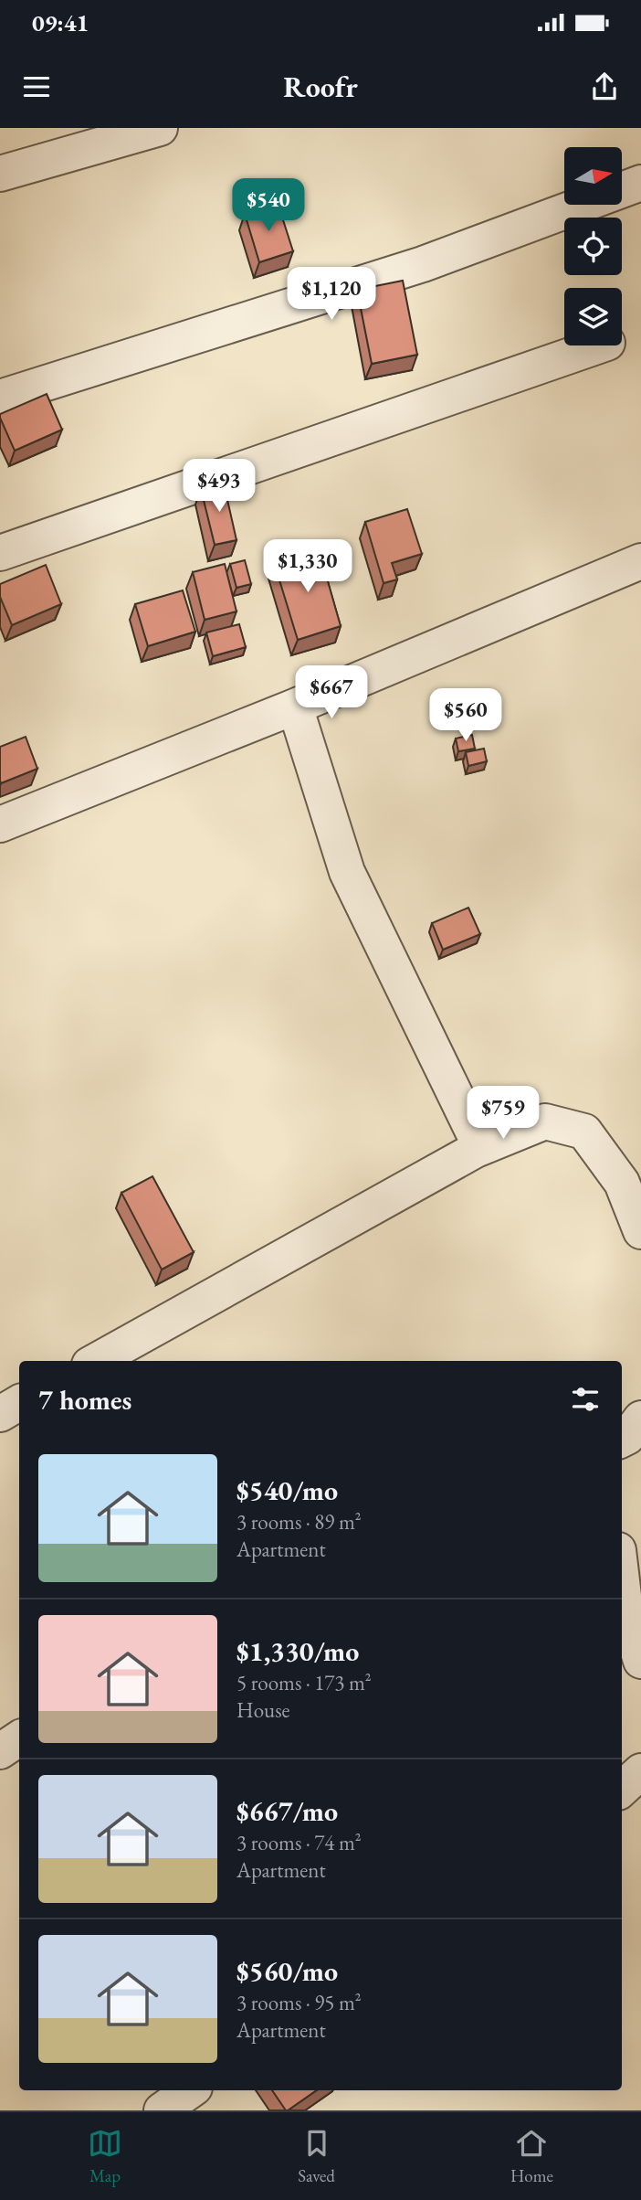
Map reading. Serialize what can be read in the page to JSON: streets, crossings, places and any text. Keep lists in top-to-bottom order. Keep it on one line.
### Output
{"north":"right","page":{"status":"09:41","header":"Roofr","price":["$540","$1,120","$493","$1,330","$667","$560","$759"],"heading":"7 homes","list":[{"name":"$540/mo","note":"3 rooms · 89 m² · Apartment"},{"name":"$1,330/mo","note":"5 rooms · 173 m² · House"},{"name":"$667/mo","note":"3 rooms · 74 m² · Apartment"},{"name":"$560/mo","note":"3 rooms · 95 m² · Apartment"}],"tabs":["Map","Saved","Home"]}}
